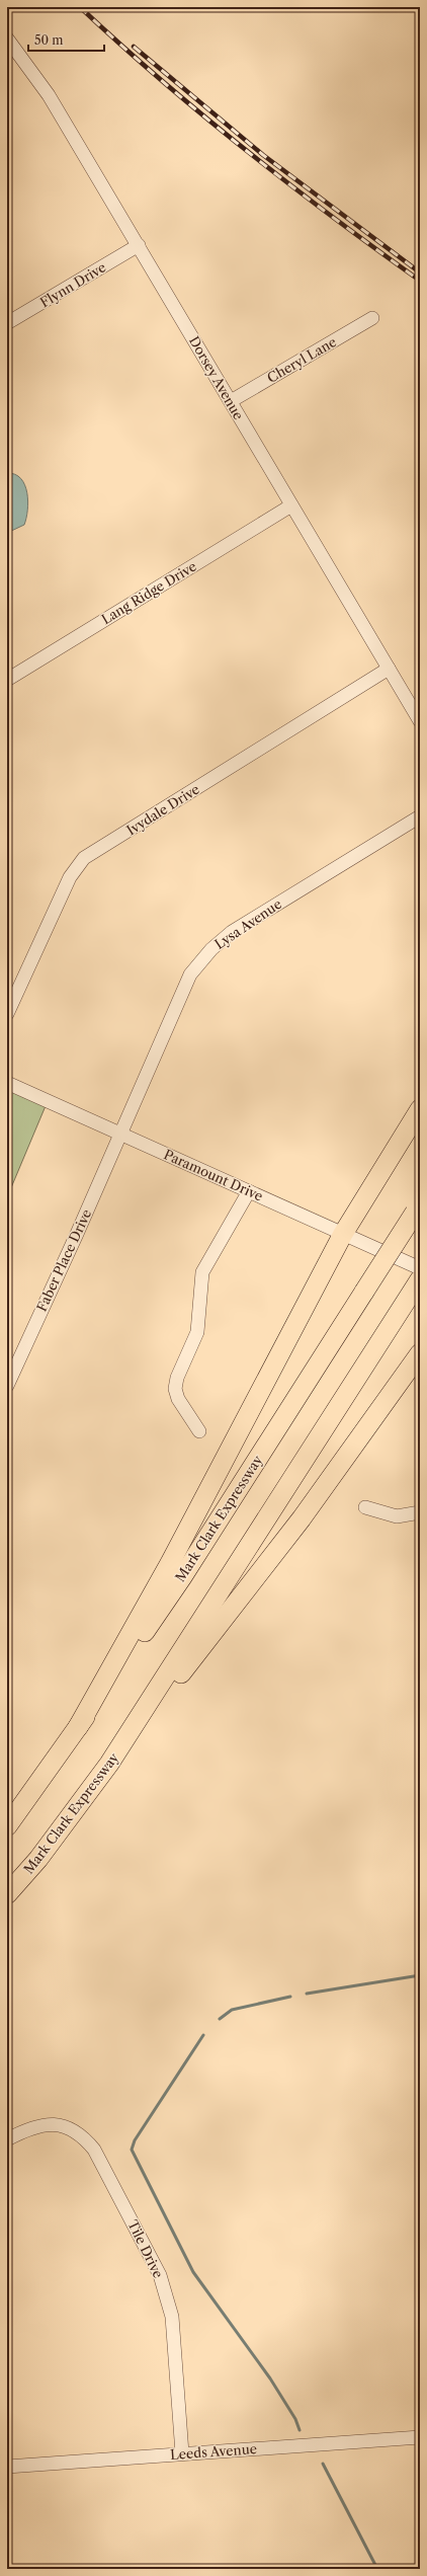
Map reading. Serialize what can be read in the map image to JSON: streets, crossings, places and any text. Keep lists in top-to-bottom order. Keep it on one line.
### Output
{"streets":{"highway":["Mark Clark Expressway"],"street":["Flynn Drive","Cheryl Lane","Dorsey Avenue","Lang Ridge Drive","Ivydale Drive","Lysa Avenue","Paramount Drive","Faber Place Drive","Tile Drive","Leeds Avenue"]},"crossings":[["Flynn Drive","Dorsey Avenue"],["Cheryl Lane","Dorsey Avenue"],["Dorsey Avenue","Lang Ridge Drive"],["Dorsey Avenue","Ivydale Drive"],["Lysa Avenue","Paramount Drive"],["Lysa Avenue","Faber Place Drive"],["Paramount Drive","Faber Place Drive"],["Tile Drive","Leeds Avenue"]],"scale_bar":"50 m"}
